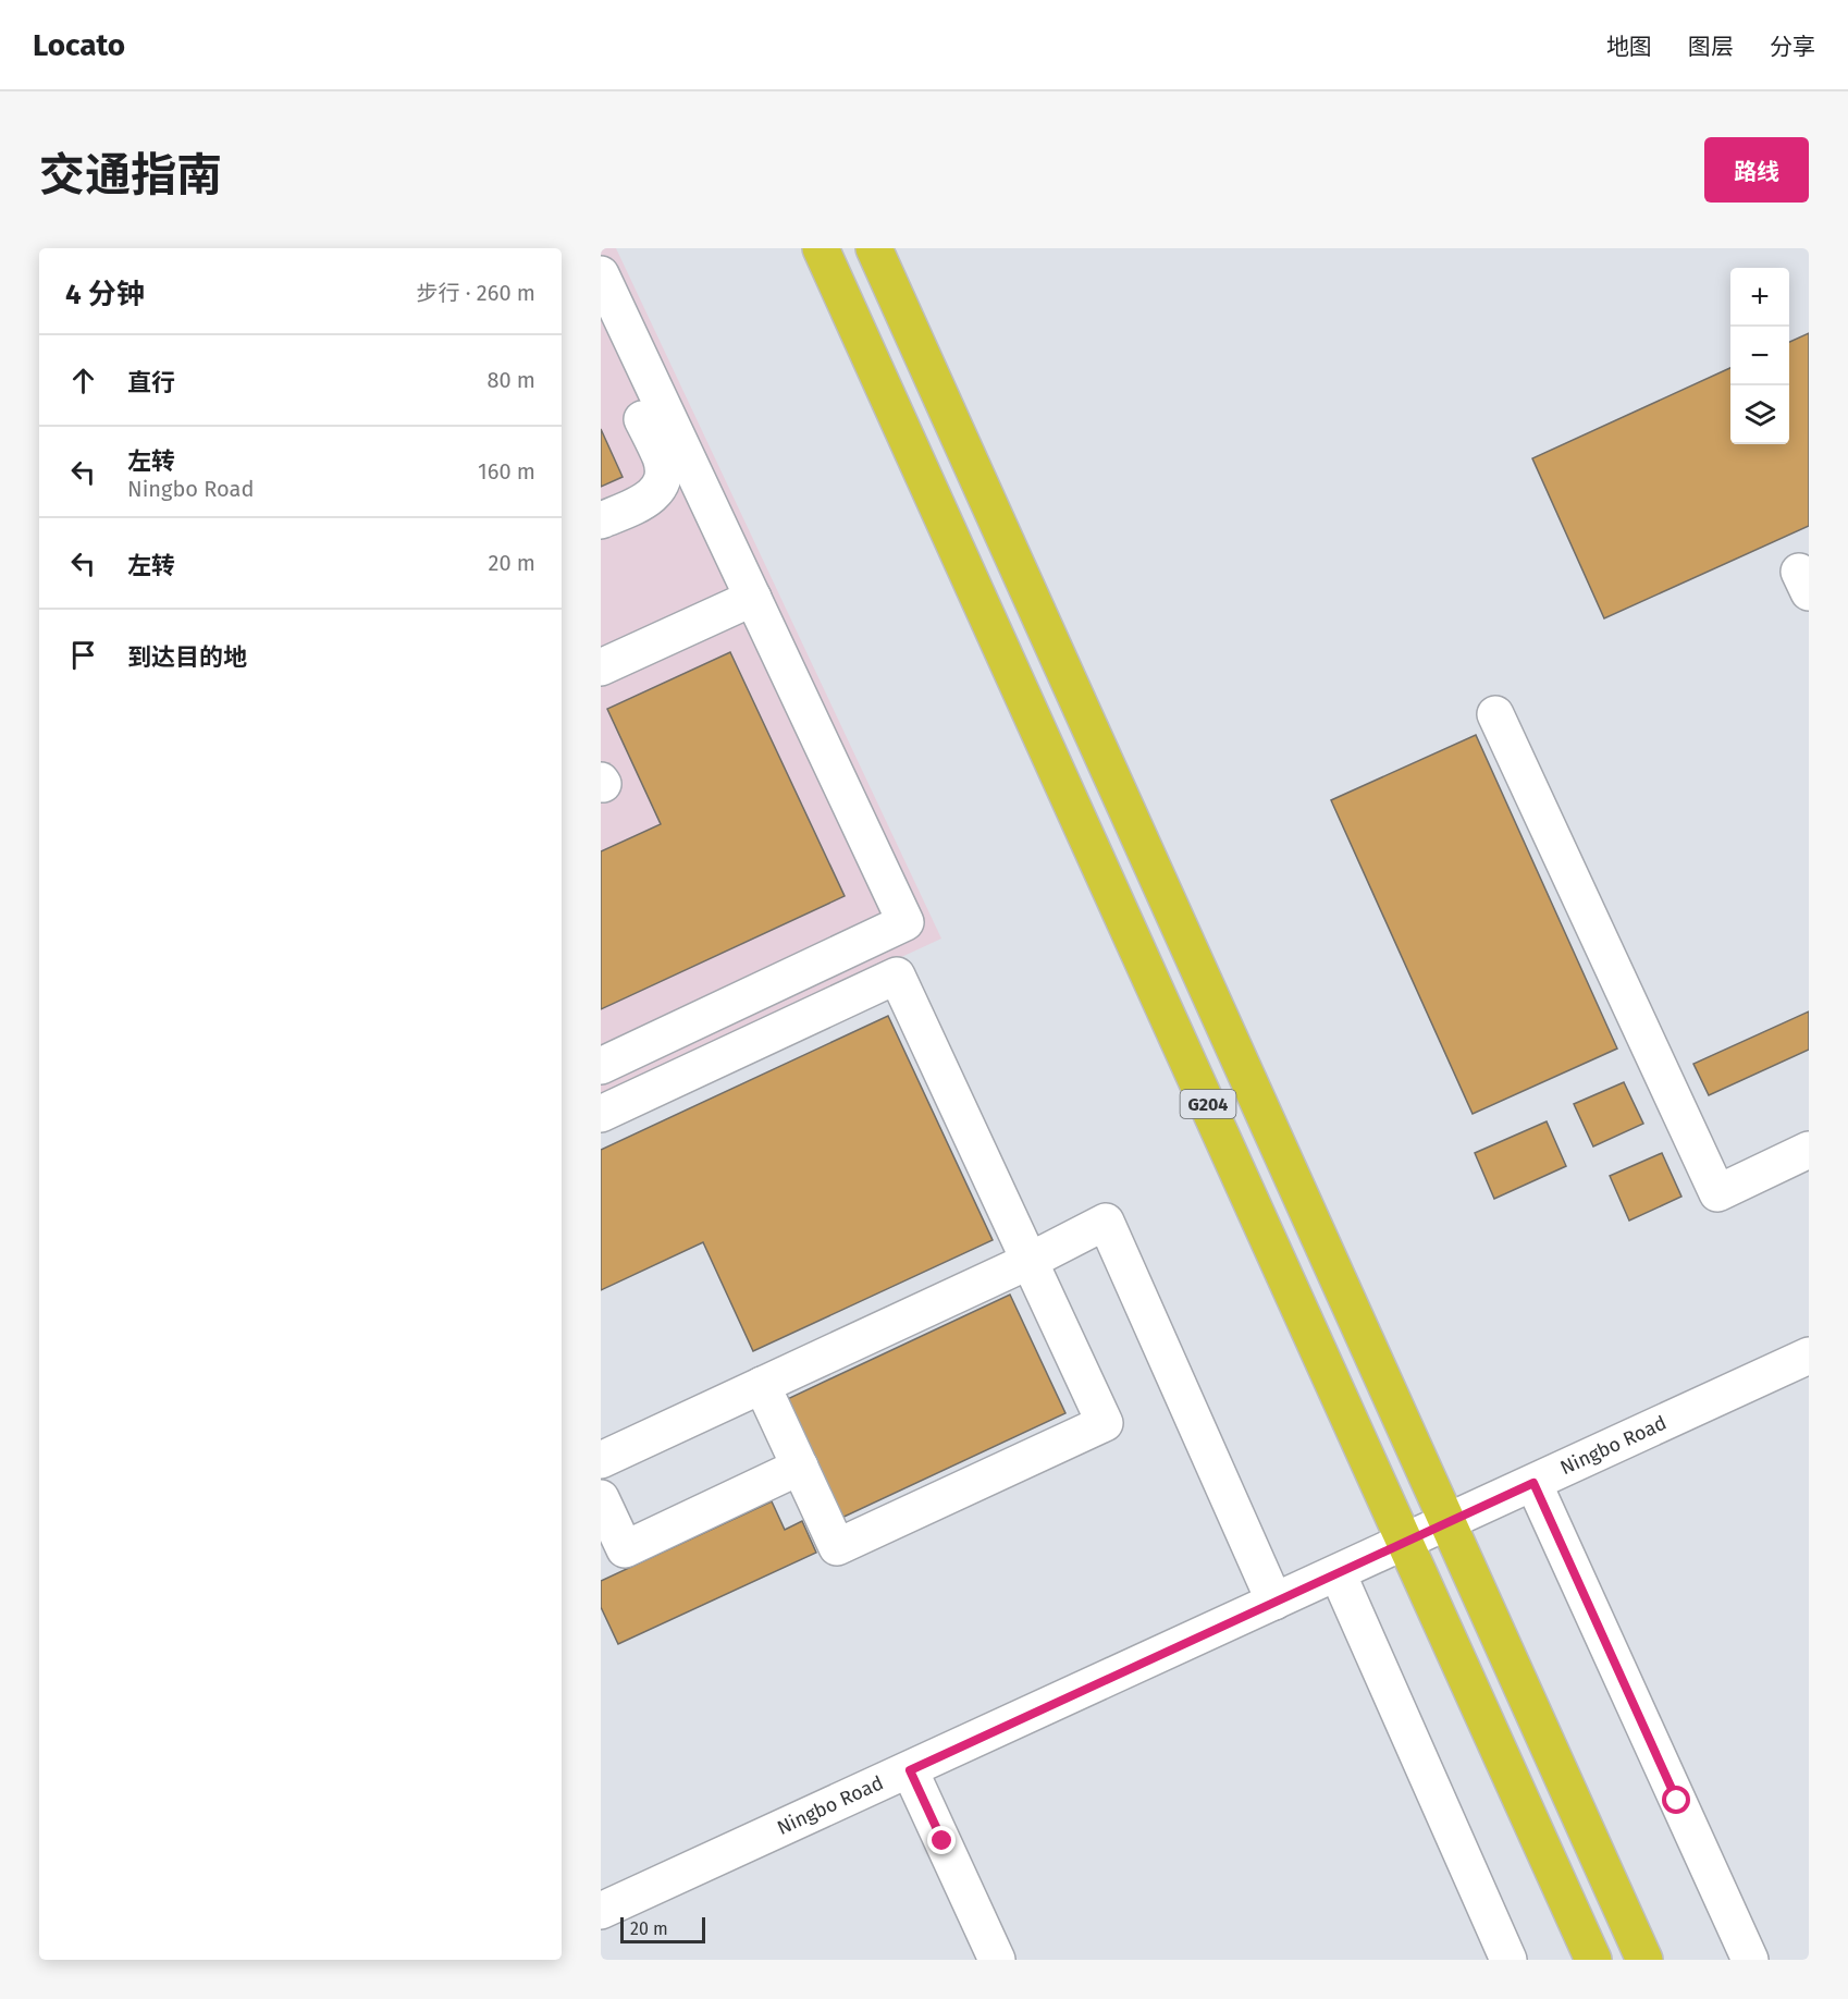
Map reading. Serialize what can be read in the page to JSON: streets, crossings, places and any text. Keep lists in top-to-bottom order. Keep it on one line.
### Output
{"streets":{"highway":["G204"],"street":["Ningbo Road"]},"crossings":[["G204","Ningbo Road"]],"scale_bar":"20 m","page":{"header":"Locato","nav":["地图","图层","分享"],"title":"交通指南","buttons":"路线","heading":["4 分钟","步行 · 260 m"],"map_buttons":["+","−"],"list":[["直行","80 m"],["左转","Ningbo Road","160 m"],["左转","20 m"],"到达目的地"],"scale":"20 m"}}
